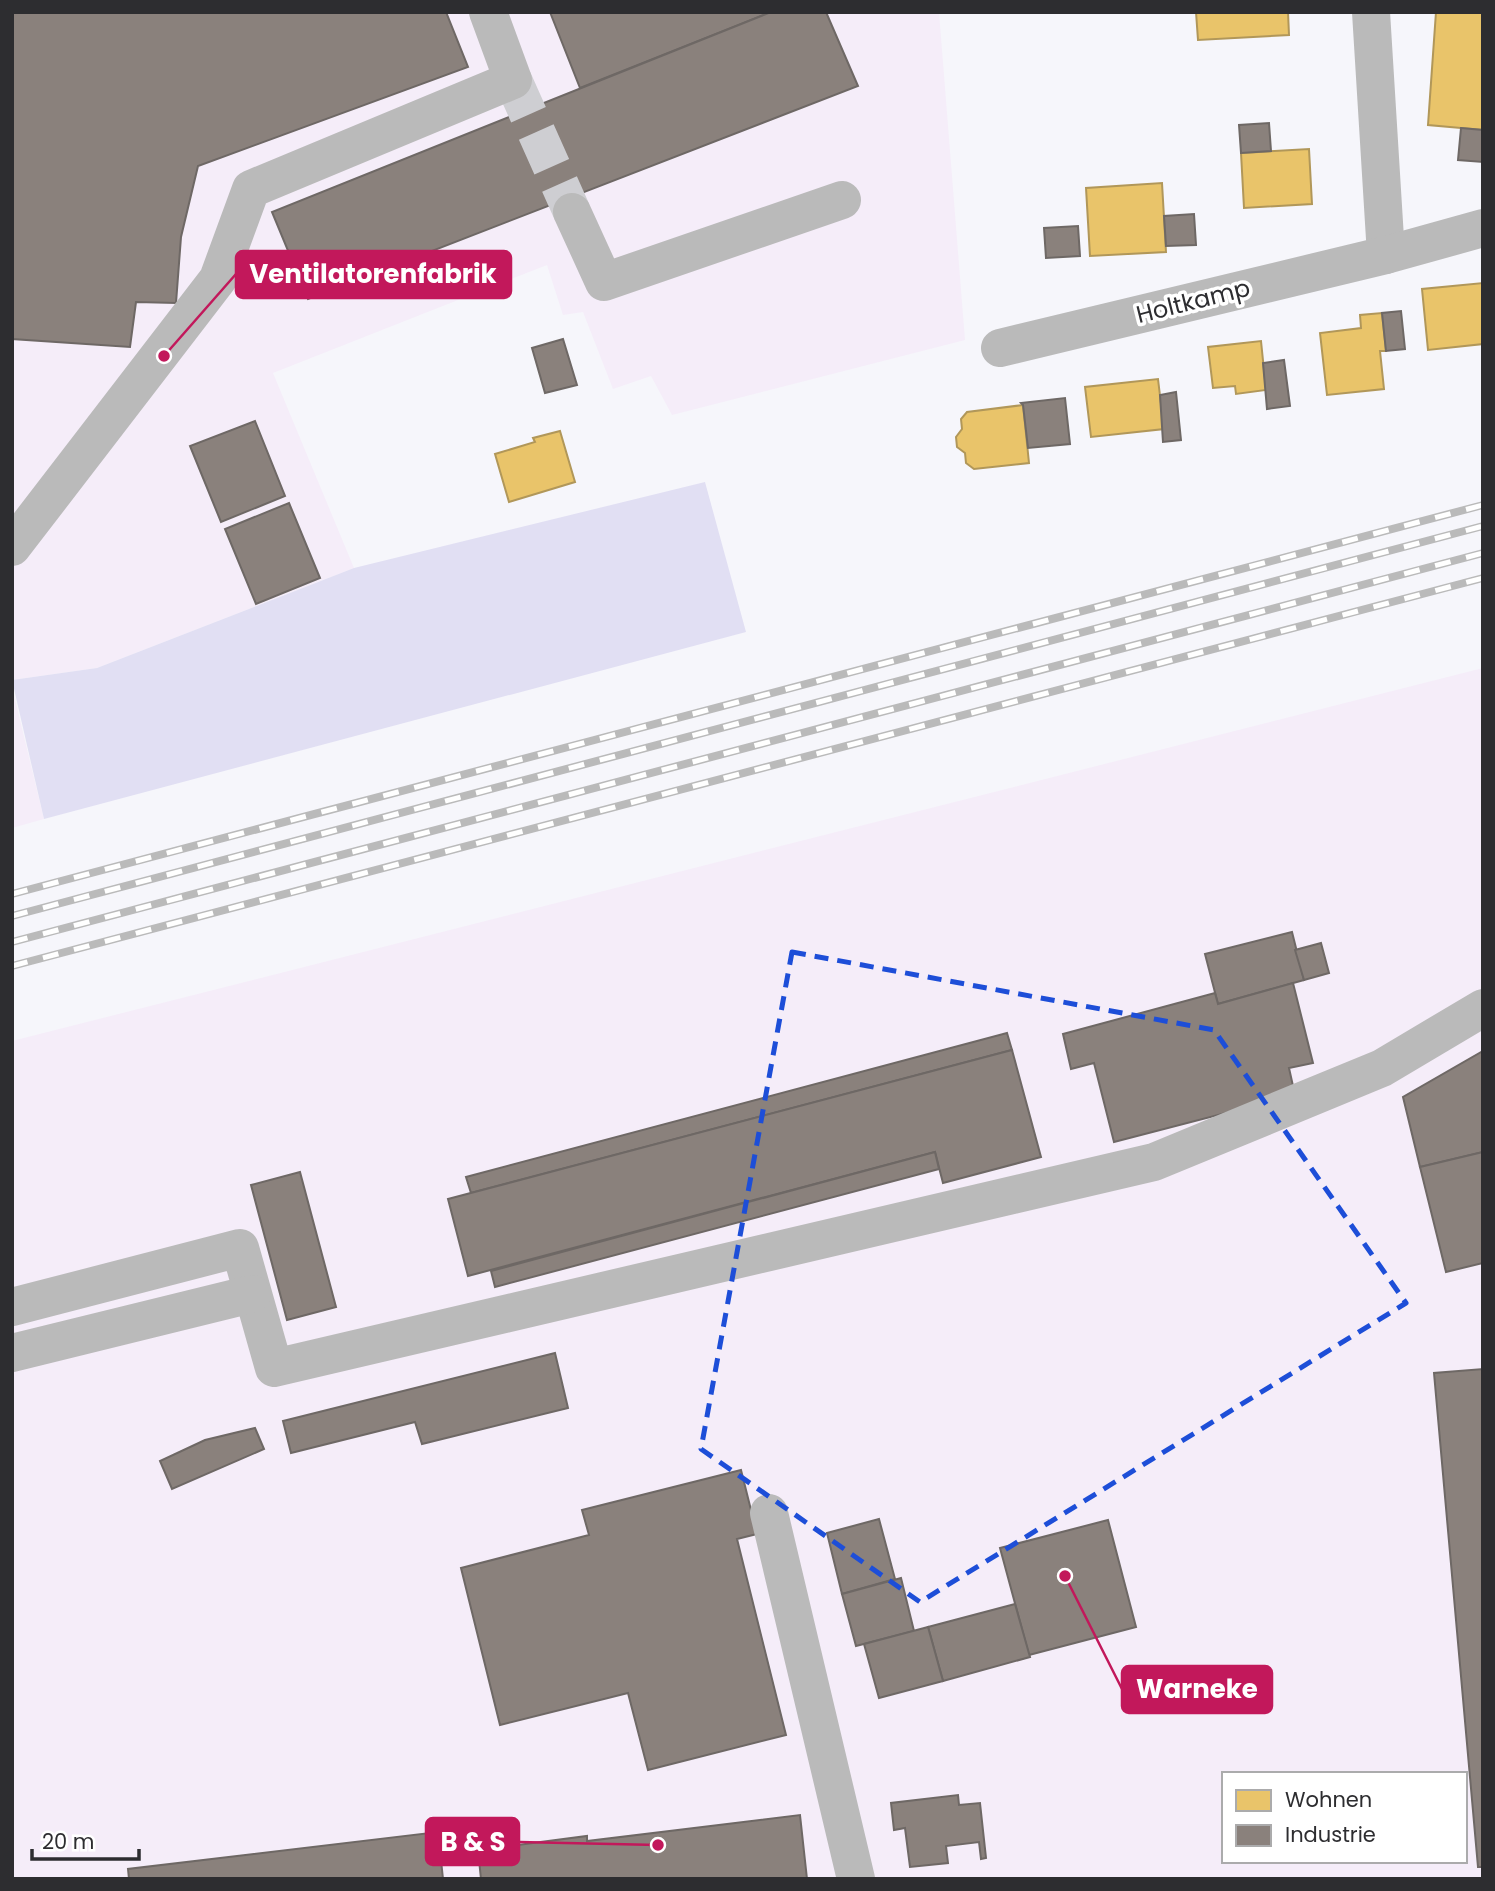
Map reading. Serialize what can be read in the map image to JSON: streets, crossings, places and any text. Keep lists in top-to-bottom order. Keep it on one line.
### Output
{"streets":{"street":["Holtkamp"]},"places":["Ventilatorenfabrik","Warneke","B & S"],"legend":["Wohnen","Industrie"],"scale_bar":"20 m"}
